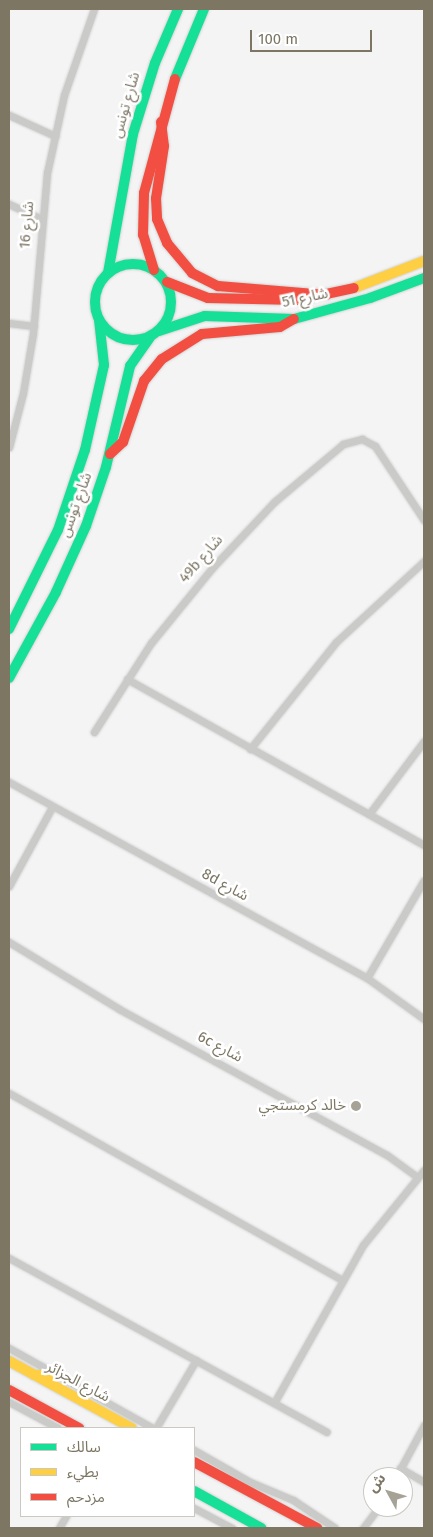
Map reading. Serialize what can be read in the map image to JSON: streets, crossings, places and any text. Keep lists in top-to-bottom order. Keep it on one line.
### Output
{"streets":{"main road":["شارع تونس","شارع 51","شارع الجزائر"],"street":["شارع 16","49b شارع","8d شارع","6c شارع"]},"crossings":[["شارع تونس","شارع 51"]],"places":["خالد كرمستجي"],"legend":["سالك","بطيء","مزدحم"],"scale_bar":"100 m","north":"top left"}
